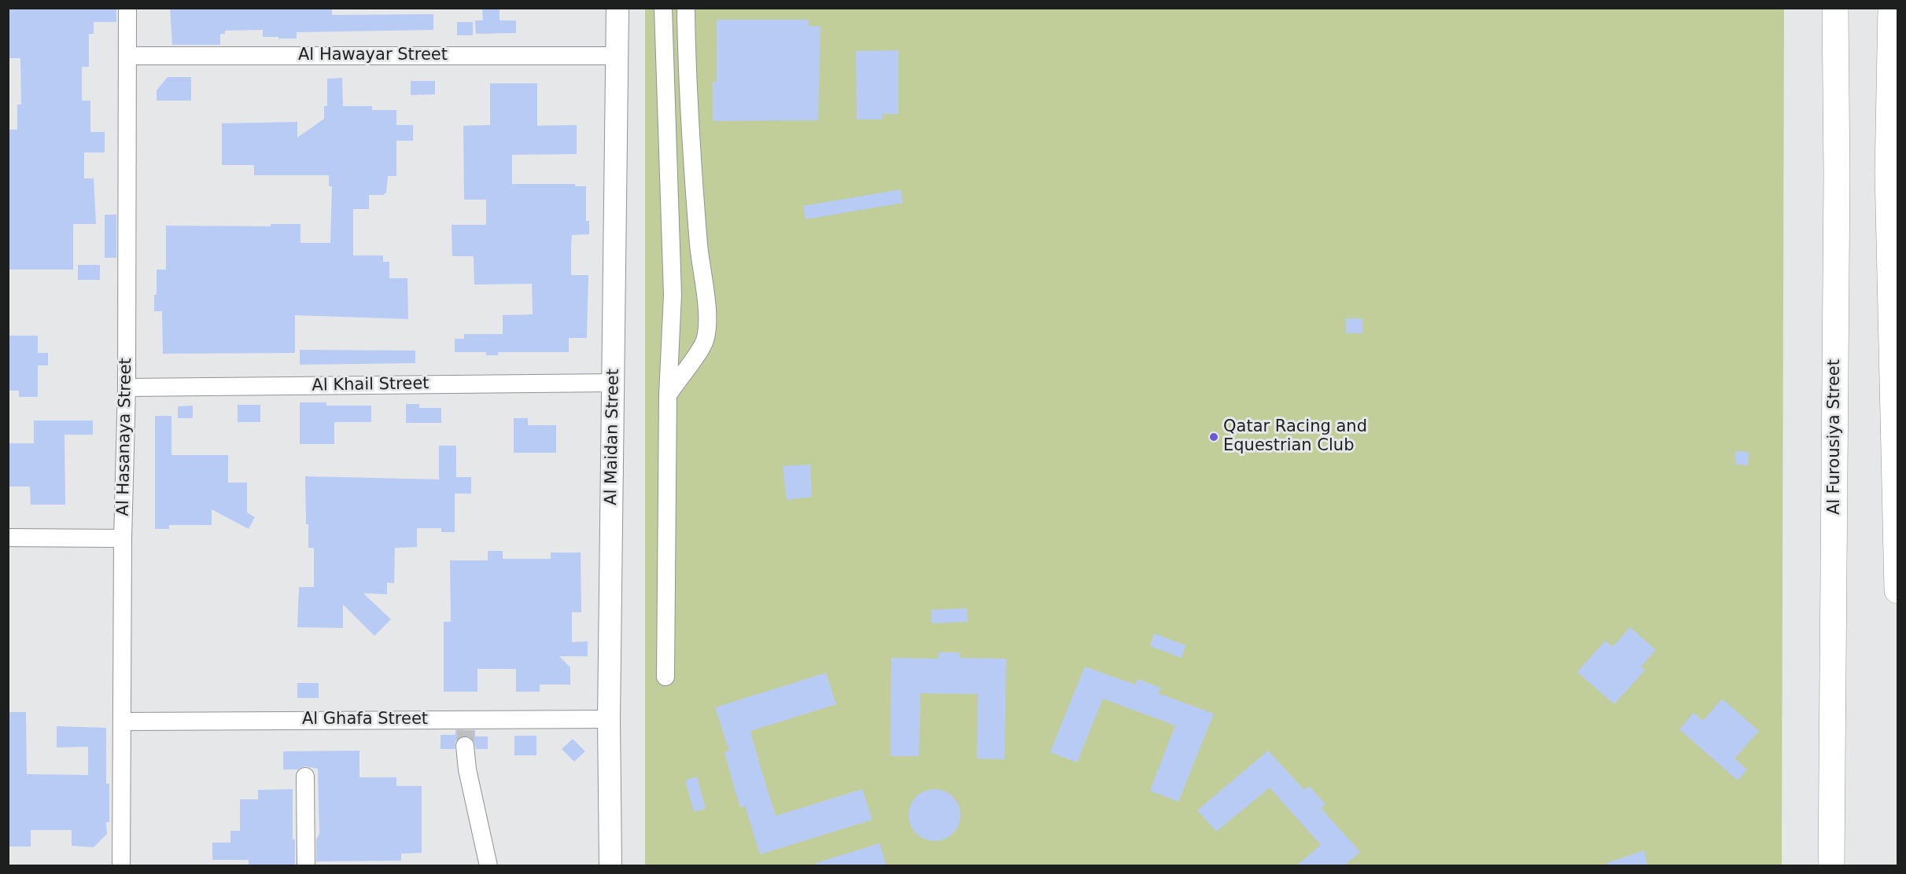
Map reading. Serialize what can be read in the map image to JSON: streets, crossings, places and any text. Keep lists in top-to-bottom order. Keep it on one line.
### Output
{"streets":{"highway":["Al Furousiya Street"],"street":["Al Hawayar Street","Al Khail Street","Al Hasanaya Street","Al Maidan Street","Al Ghafa Street"]},"crossings":[["Al Hawayar Street","Al Hasanaya Street"],["Al Hawayar Street","Al Maidan Street"],["Al Khail Street","Al Hasanaya Street"],["Al Khail Street","Al Maidan Street"],["Al Hasanaya Street","Al Ghafa Street"],["Al Maidan Street","Al Ghafa Street"]],"places":["Qatar Racing and Equestrian Club"]}
